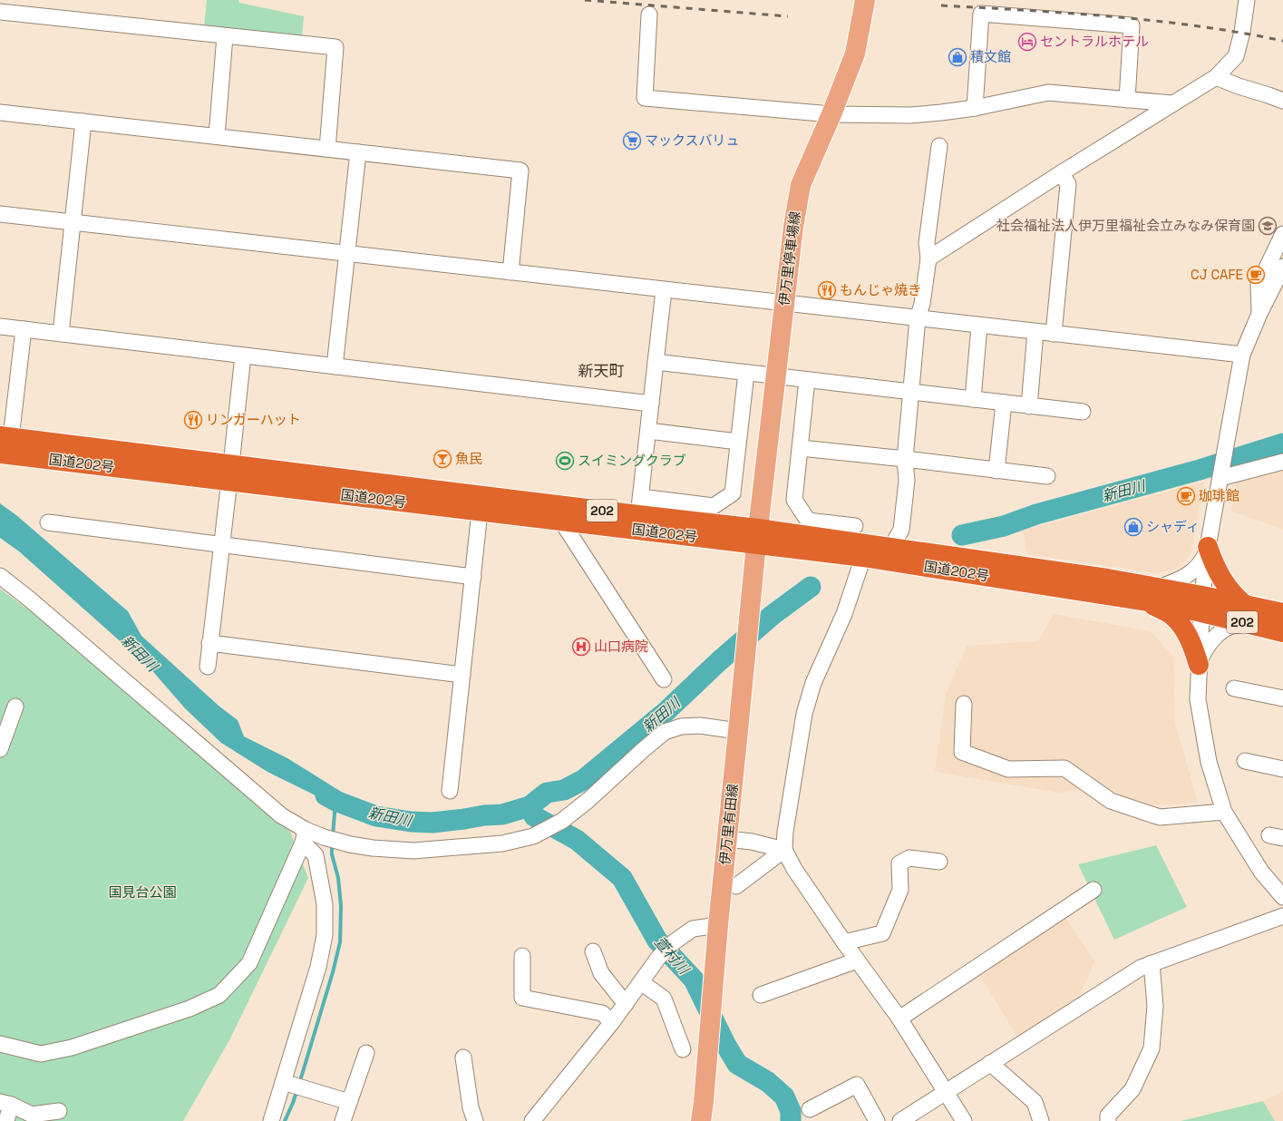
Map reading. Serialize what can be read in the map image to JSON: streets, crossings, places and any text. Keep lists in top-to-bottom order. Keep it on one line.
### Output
{"streets":{"highway":["国道202号","202"],"main road":["伊万里停車場線","伊万里有田線"]},"crossings":[["伊万里停車場線","国道202号"],["伊万里停車場線","伊万里有田線"],["国道202号","伊万里有田線"]],"districts":["新天町"],"water":["新田川","萱村川"],"parks":["国見台公園"],"places":{"hotel":["セントラルホテル"],"shop":["積文館","シャディ"],"supermarket":["マックスバリュ"],"school or university":["社会福祉法人伊万里福祉会立みなみ保育園"],"cafe":["CJ CAFE","珈琲館"],"restaurant":["もんじゃ焼き","リンガーハット"],"bar":["魚民"],"sports":["スイミングクラブ"],"hospital":["山口病院"]}}
